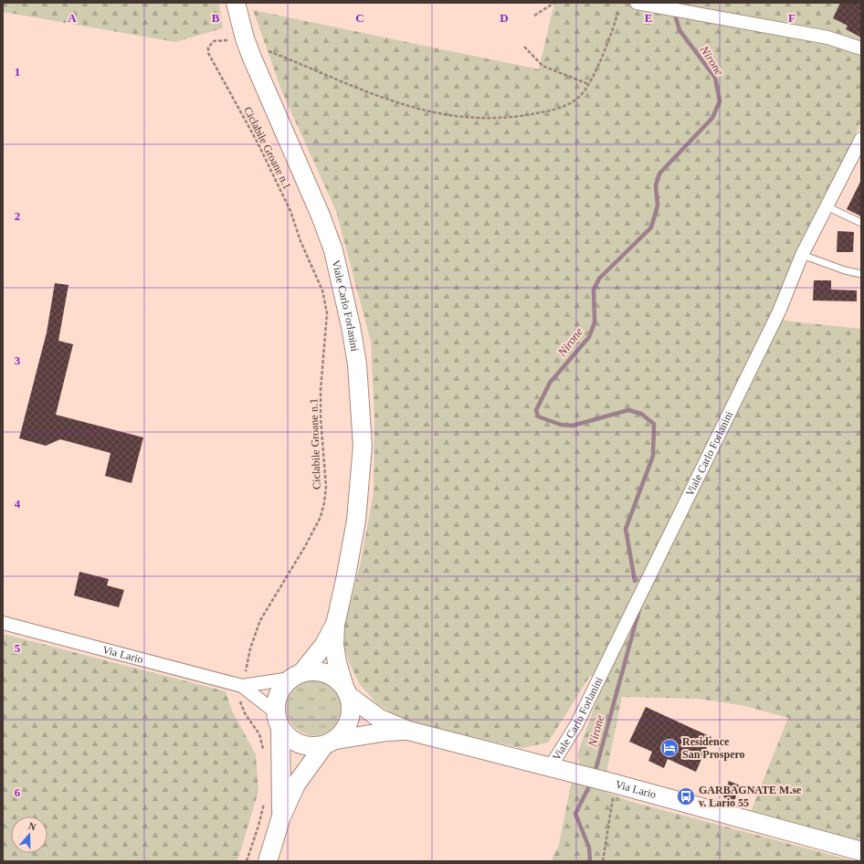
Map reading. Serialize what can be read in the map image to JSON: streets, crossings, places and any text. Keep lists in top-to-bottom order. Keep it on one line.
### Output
{"streets":{"street":["Viale Carlo Forlanini","Via Lario"],"path":["Ciclabile Groane n.1"]},"crossings":[["Ciclabile Groane n.1","Via Lario"],["Viale Carlo Forlanini","Via Lario"]],"water":["Nirone"],"places":{"hotel":["Residence San Prospero"],"bus stop":["GARBAGNATE M.se v. Lario 55"]},"north":"top","grid":{"columns":["A","B","C","D","E","F"],"rows":["1","2","3","4","5","6"]}}
